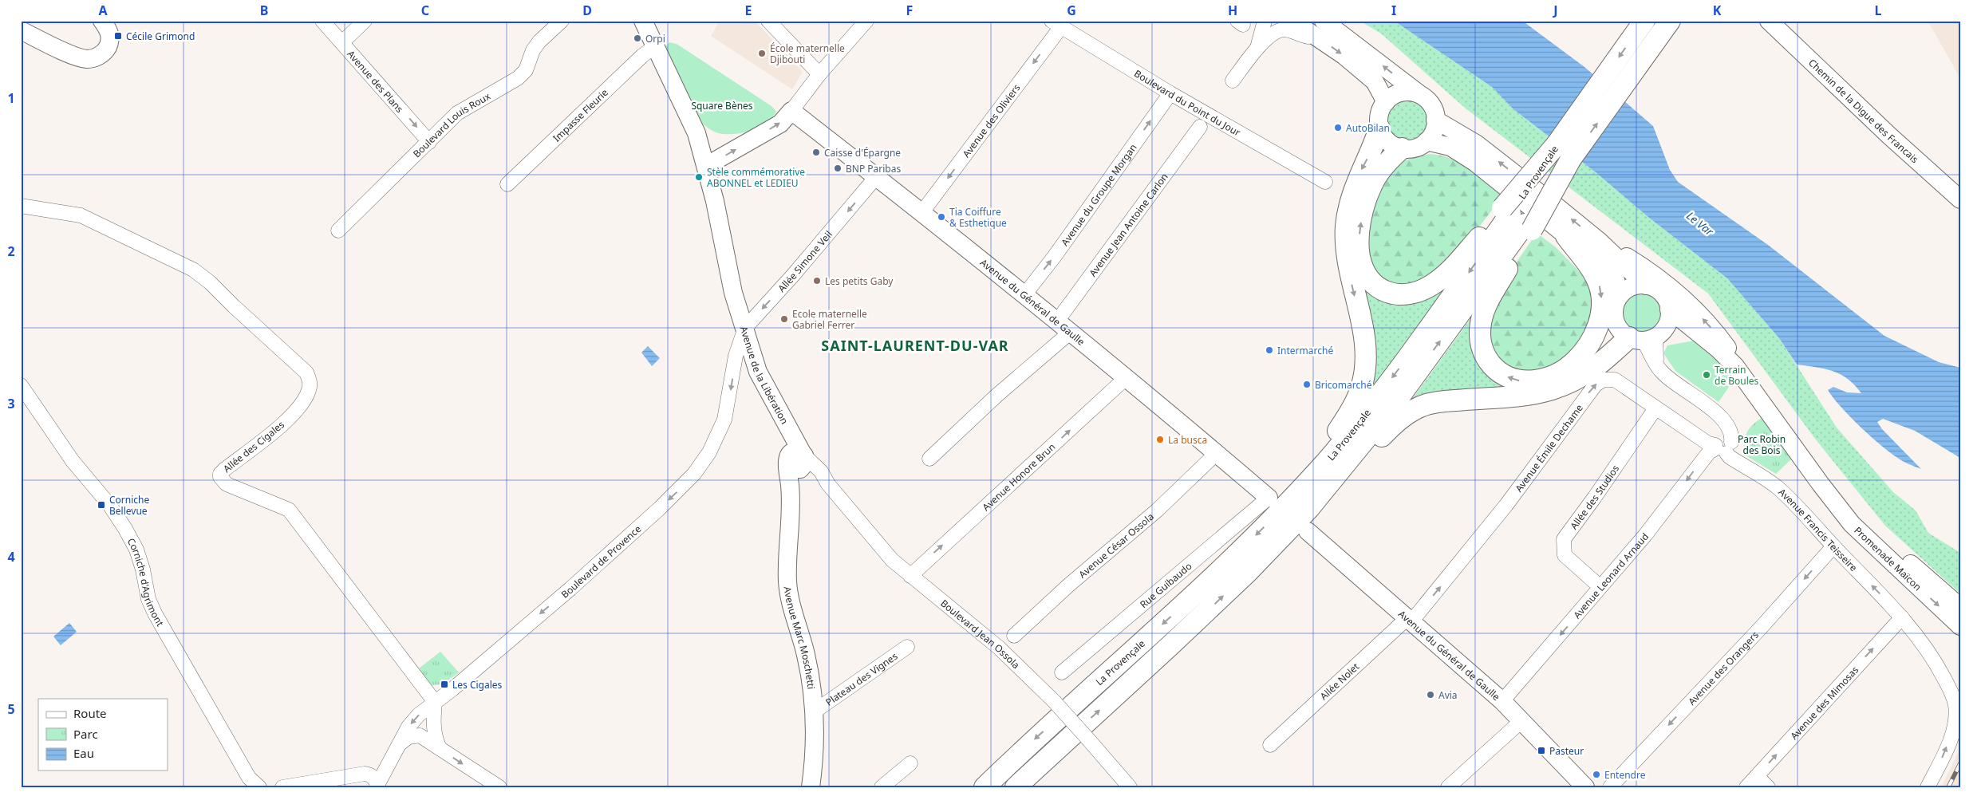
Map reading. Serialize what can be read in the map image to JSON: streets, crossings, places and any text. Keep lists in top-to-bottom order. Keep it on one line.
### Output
{"streets":{"highway":["La Provençale"],"main road":["Chemin de la Digue des Francais","Avenue du Général de Gaulle","Avenue de la Libération","Promenade Maïcon","Avenue Marc Moschetti"],"street":["Avenue des Plans","Boulevard du Point du Jour","Impasse Fleurie","Avenue des Oliviers","Boulevard Louis Roux","Avenue du Groupe Morgan","Avenue Jean Antoine Carlon","Allée Simone Veil","Allée des Cigales","Avenue Émile Dechame","Avenue Honore Brun","Allée des Studios","Avenue Francis Teisseire","Avenue César Ossola","Boulevard de Provence","Avenue Leonard Arnaud","Corniche d'Agrimont","Rue Guibaudo","Boulevard Jean Ossola","Avenue des Orangers","Plateau des Vignes","Allée Nolet","Avenue des Mimosas"]},"crossings":[["Avenue des Plans","Boulevard Louis Roux"],["Boulevard du Point du Jour","Avenue des Oliviers"],["Boulevard du Point du Jour","Avenue du Groupe Morgan"],["Impasse Fleurie","Avenue de la Libération"],["Avenue des Oliviers","Avenue du Général de Gaulle"],["La Provençale","Avenue du Général de Gaulle"],["La Provençale","Rue Guibaudo"],["Avenue du Groupe Morgan","Avenue du Général de Gaulle"],["Avenue Jean Antoine Carlon","Avenue du Général de Gaulle"],["Allée Simone Veil","Avenue du Général de Gaulle"],["Allée Simone Veil","Avenue de la Libération"],["Allée Simone Veil","Boulevard de Provence"],["Avenue du Général de Gaulle","Avenue Émile Dechame"],["Avenue du Général de Gaulle","Avenue Honore Brun"],["Avenue du Général de Gaulle","Avenue César Ossola"],["Avenue du Général de Gaulle","Avenue Leonard Arnaud"],["Avenue du Général de Gaulle","Rue Guibaudo"],["Avenue du Général de Gaulle","Allée Nolet"],["Avenue de la Libération","Boulevard de Provence"],["Avenue de la Libération","Boulevard Jean Ossola"],["Avenue de la Libération","Avenue Marc Moschetti"],["Allée des Cigales","Boulevard de Provence"],["Avenue Émile Dechame","Allée des Studios"],["Avenue Émile Dechame","Avenue Francis Teisseire"],["Avenue Émile Dechame","Avenue Leonard Arnaud"],["Avenue Émile Dechame","Allée Nolet"],["Avenue Honore Brun","Boulevard Jean Ossola"],["Avenue Francis Teisseire","Avenue Leonard Arnaud"],["Avenue Francis Teisseire","Avenue des Orangers"],["Avenue Francis Teisseire","Avenue des Mimosas"],["Boulevard Jean Ossola","Avenue Marc Moschetti"],["Avenue Marc Moschetti","Plateau des Vignes"]],"one_way":["Avenue des Plans","Avenue des Oliviers","Avenue du Groupe Morgan","Allée Simone Veil","Avenue Émile Dechame","Avenue Honore Brun","Avenue Francis Teisseire","Boulevard de Provence","Avenue Leonard Arnaud","Avenue des Orangers","Avenue des Mimosas"],"districts":["SAINT-LAURENT-DU-VAR"],"water":["Le Var"],"parks":["Square Bènes","Parc Robin des Bois"],"places":{"transit":["Cécile Grimond","Corniche Bellevue","Les Cigales","Pasteur"],"other":["Orpi","École maternelle Djibouti","AutoBilan","Caisse d'Épargne","BNP Paribas","Stèle commémorative ABONNEL et LEDIEU","Tia Coiffure & Esthetique","Les petits Gaby","Ecole maternelle Gabriel Ferrer","Intermarché","Terrain de Boules","Bricomarché","La busca","Avia","Entendre"]},"legend":["Route","Parc","Eau"],"grid":{"columns":["A","B","C","D","E","F","G","H","I","J","K","L"],"rows":["1","2","3","4","5"]}}
